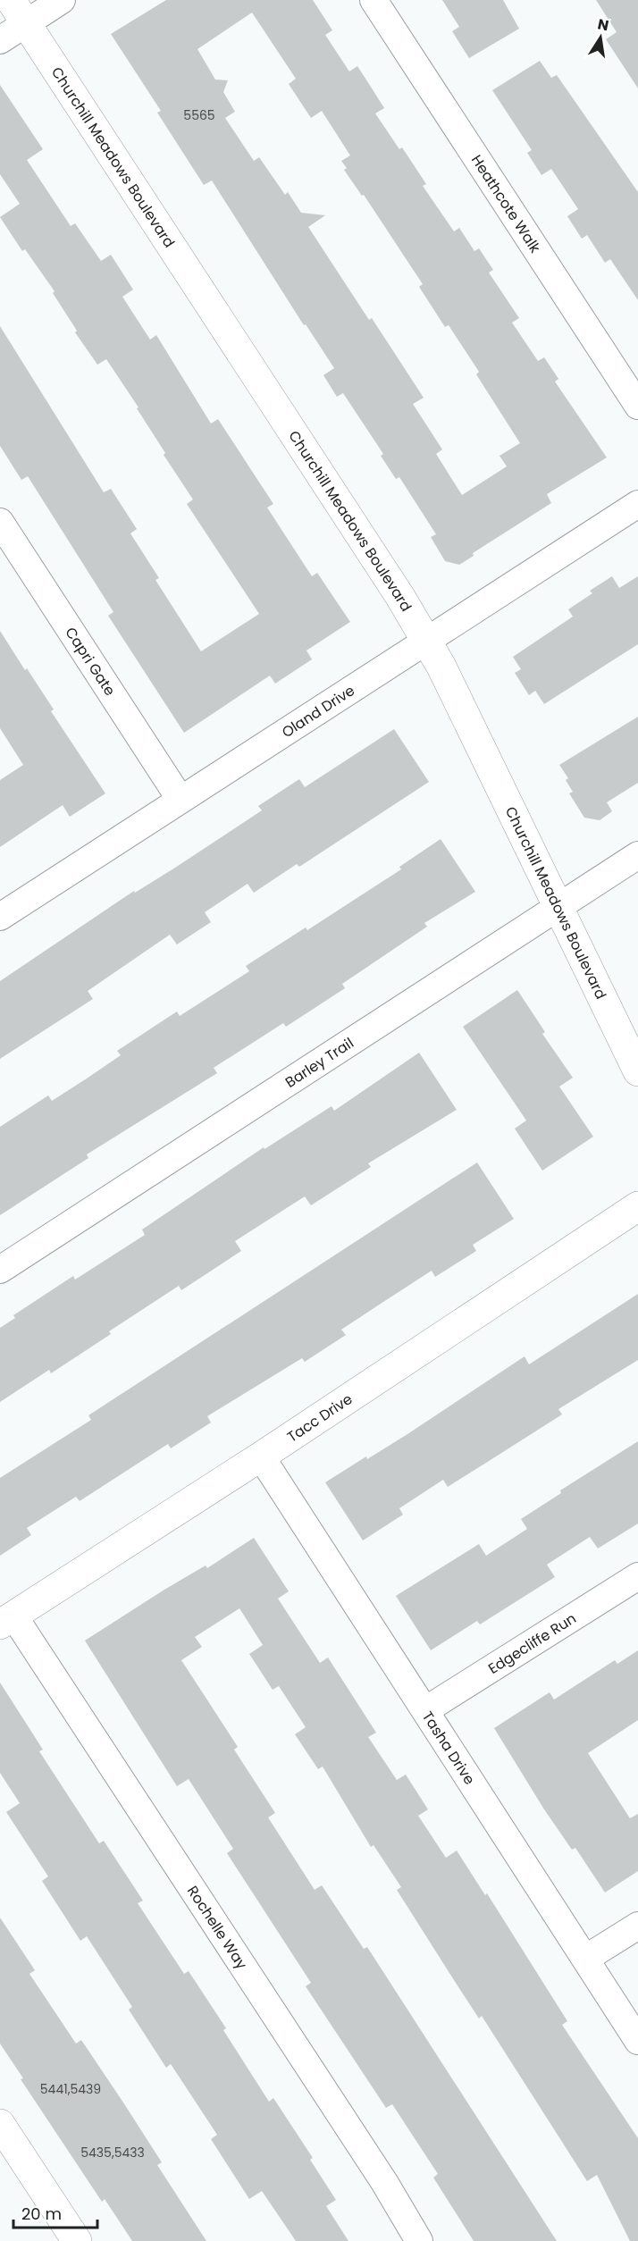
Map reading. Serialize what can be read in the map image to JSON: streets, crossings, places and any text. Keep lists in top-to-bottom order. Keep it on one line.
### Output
{"streets":{"street":["Churchill Meadows Boulevard","Heathcote Walk","Capri Gate","Oland Drive","Barley Trail","Tacc Drive","Edgecliffe Run","Tasha Drive","Rochelle Way"]},"crossings":[["Churchill Meadows Boulevard","Oland Drive"],["Churchill Meadows Boulevard","Barley Trail"],["Capri Gate","Oland Drive"],["Tacc Drive","Tasha Drive"],["Tacc Drive","Rochelle Way"],["Edgecliffe Run","Tasha Drive"]],"house_numbers":["5565","5441,5439","5435,5433"],"scale_bar":"20 m","north":"top"}
